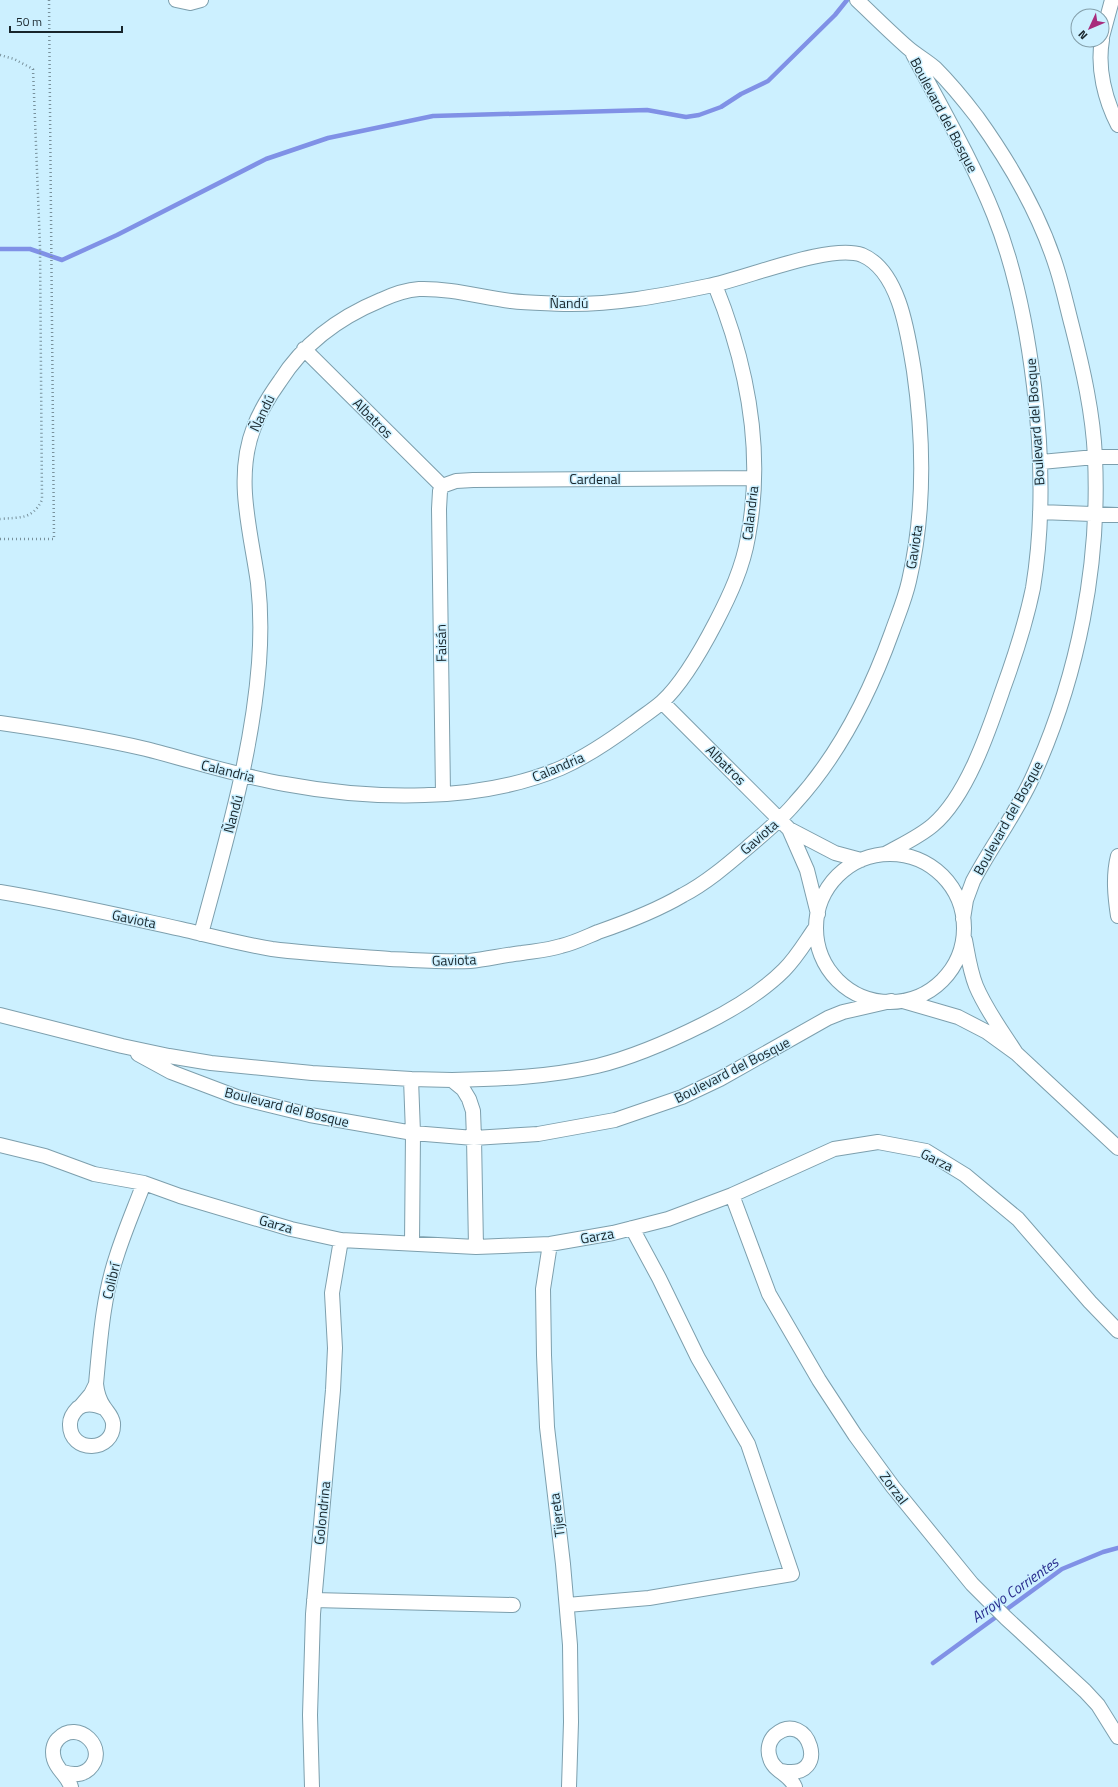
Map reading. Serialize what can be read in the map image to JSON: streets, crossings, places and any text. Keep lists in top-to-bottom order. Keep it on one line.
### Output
{"streets":{"street":["Boulevard del Bosque","Ñandú","Albatros","Cardenal","Calandria","Gaviota","Faisán","Garza","Colibrí","Zorzal","Golondrina","Tijereta"]},"crossings":[["Ñandú","Albatros"],["Ñandú","Calandria"],["Ñandú","Gaviota"],["Albatros","Cardenal"],["Albatros","Calandria"],["Albatros","Gaviota"],["Albatros","Faisán"],["Cardenal","Calandria"],["Cardenal","Faisán"],["Calandria","Gaviota"],["Calandria","Faisán"],["Garza","Colibrí"],["Garza","Zorzal"],["Garza","Golondrina"],["Garza","Tijereta"]],"water":["Arroyo Corrientes"],"scale_bar":"50 m","north":"bottom left"}
